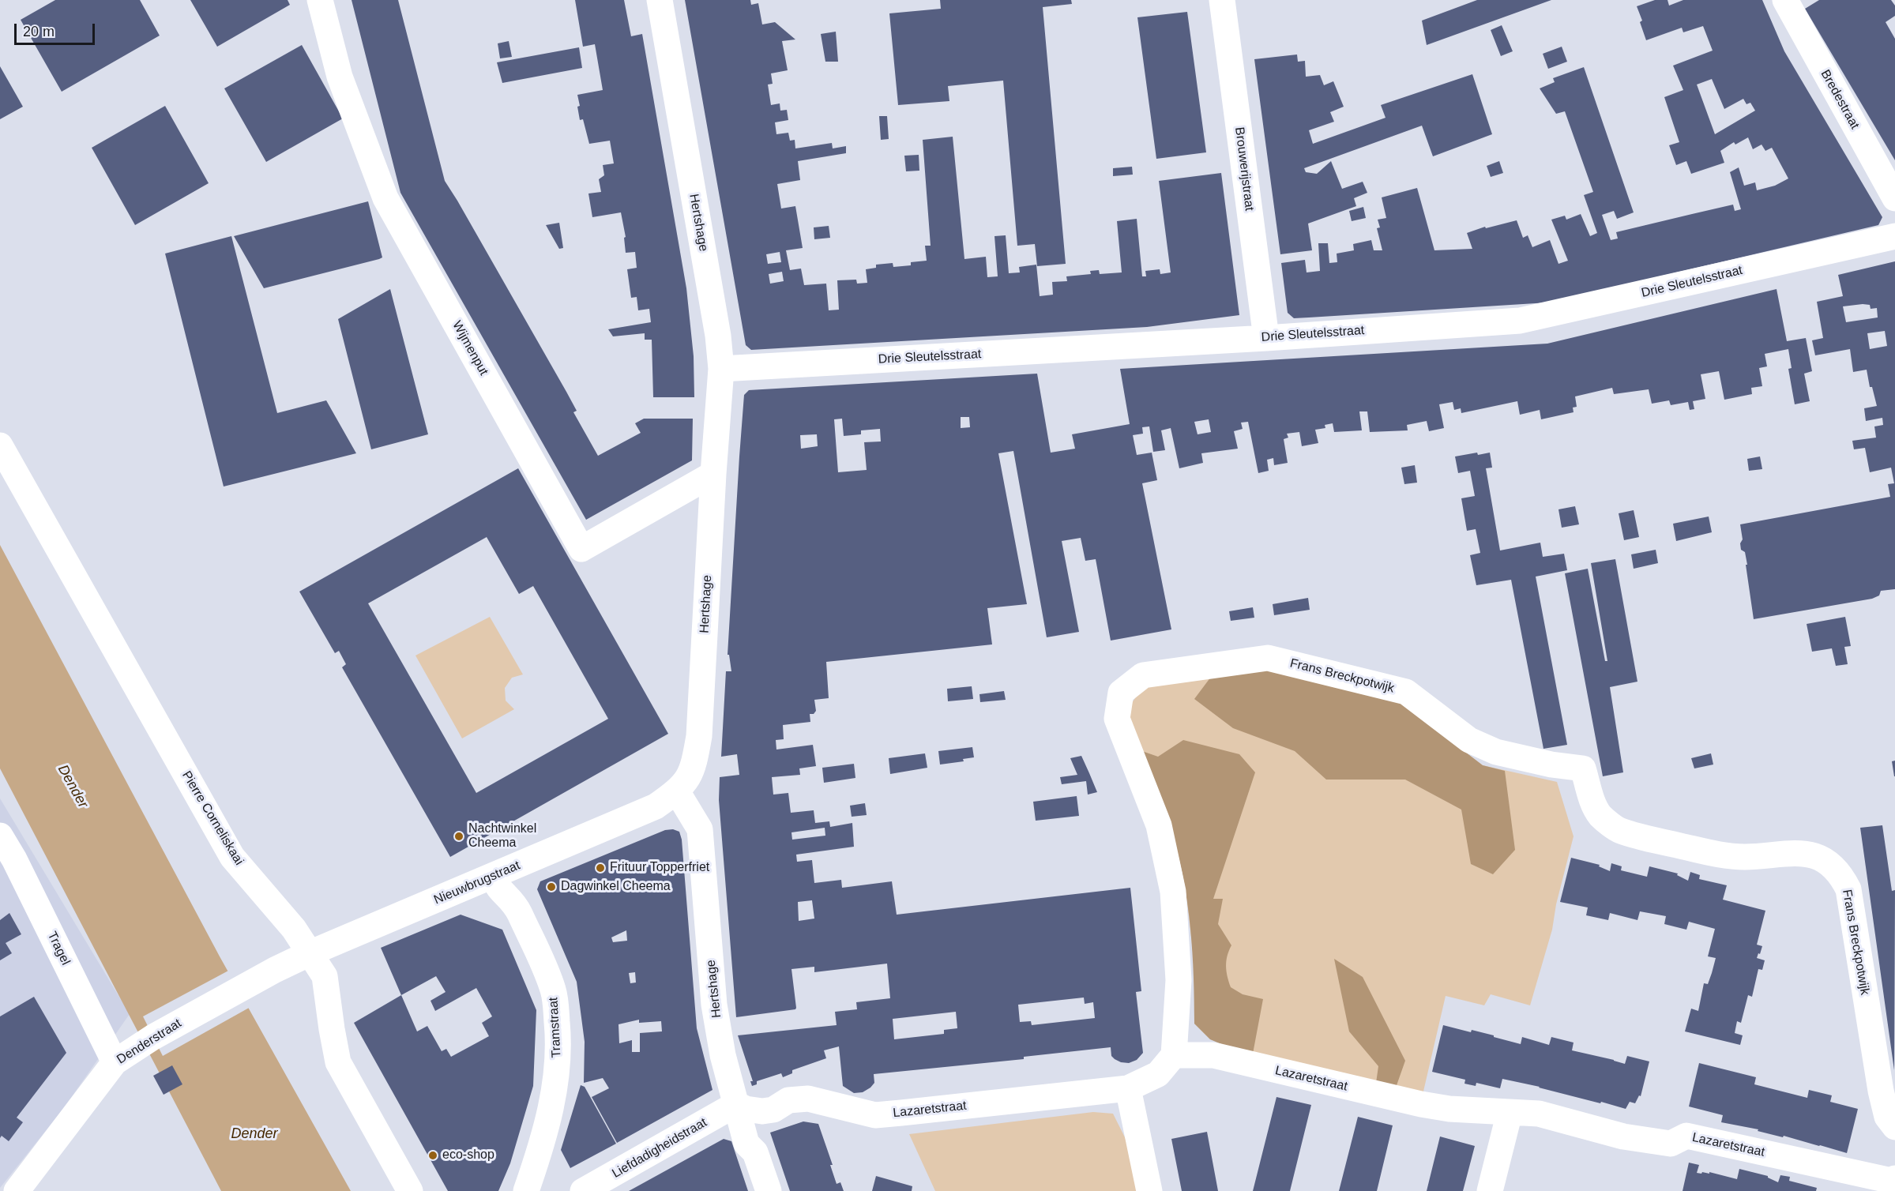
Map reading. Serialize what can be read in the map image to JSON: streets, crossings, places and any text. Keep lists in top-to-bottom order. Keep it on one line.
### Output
{"streets":{"street":["Bredestraat","Brouwerijstraat","Hertshage","Drie Sleutelsstraat","Wijmenput","Frans Breckpotwijk","Pierre Corneliskaai","Nieuwbrugstraat","Tragel","Tramstraat","Denderstraat","Lazaretstraat","Liefdadigheidstraat"]},"crossings":[["Brouwerijstraat","Drie Sleutelsstraat"],["Hertshage","Drie Sleutelsstraat"],["Hertshage","Wijmenput"],["Hertshage","Nieuwbrugstraat"],["Hertshage","Lazaretstraat"],["Hertshage","Liefdadigheidstraat"],["Frans Breckpotwijk","Lazaretstraat"],["Pierre Corneliskaai","Nieuwbrugstraat"],["Nieuwbrugstraat","Tramstraat"],["Nieuwbrugstraat","Denderstraat"],["Tragel","Denderstraat"],["Lazaretstraat","Liefdadigheidstraat"]],"water":["Dender"],"places":["Nachtwinkel Cheema","Frituur Topperfriet","Dagwinkel Cheema","eco-shop"],"scale_bar":"20 m"}
